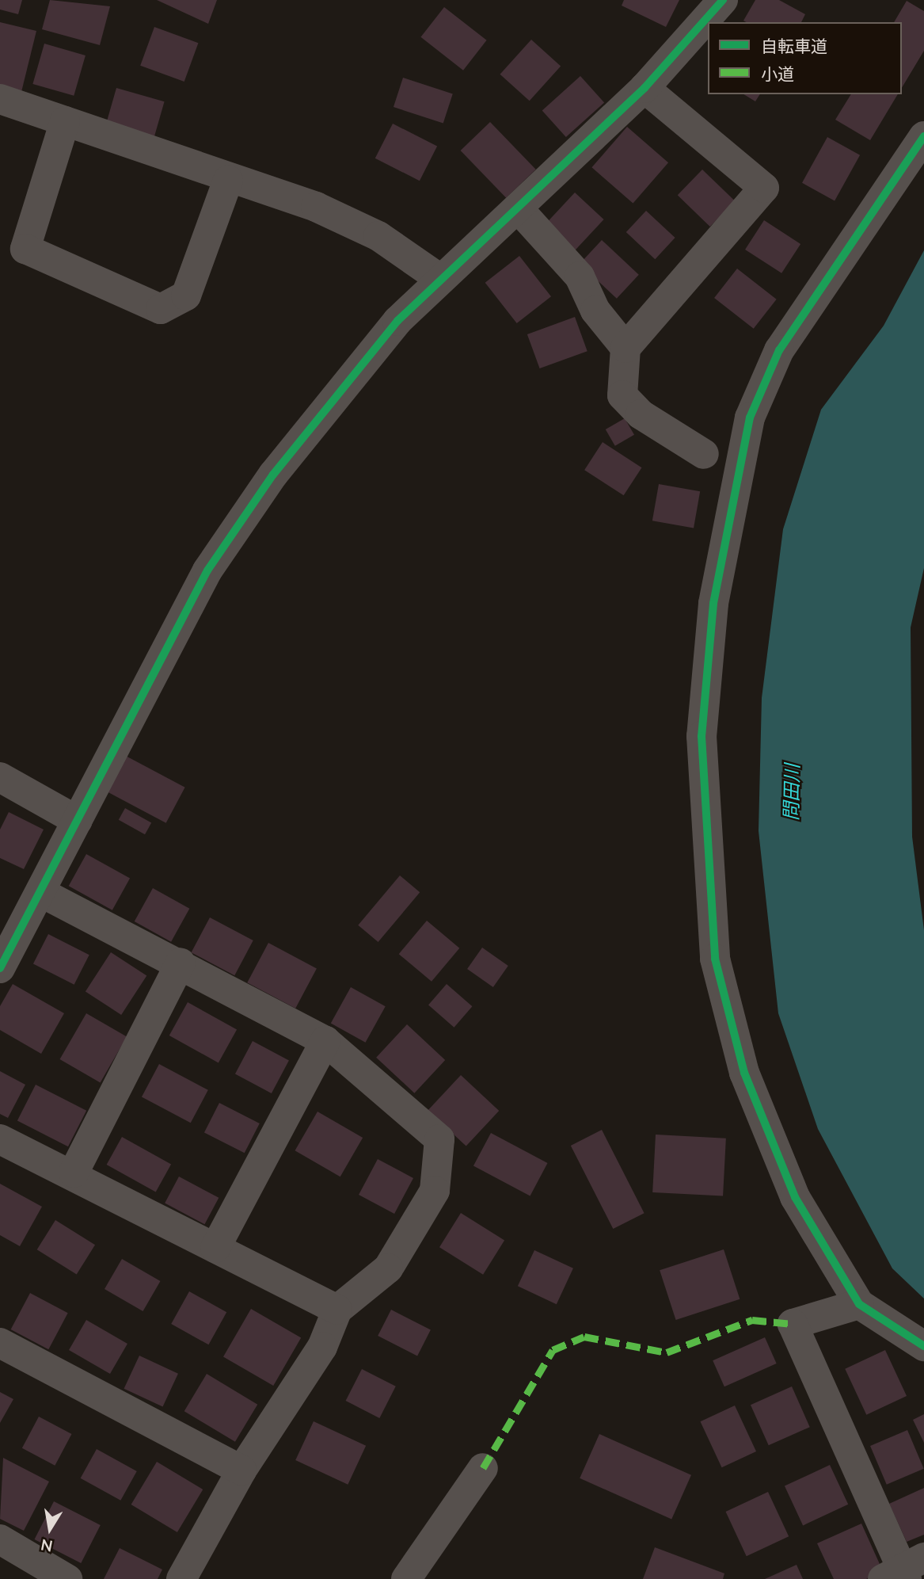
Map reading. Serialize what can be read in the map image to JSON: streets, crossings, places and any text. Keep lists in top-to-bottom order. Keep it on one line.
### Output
{"water":["問田川"],"legend":["自転車道","小道"],"north":"bottom"}
